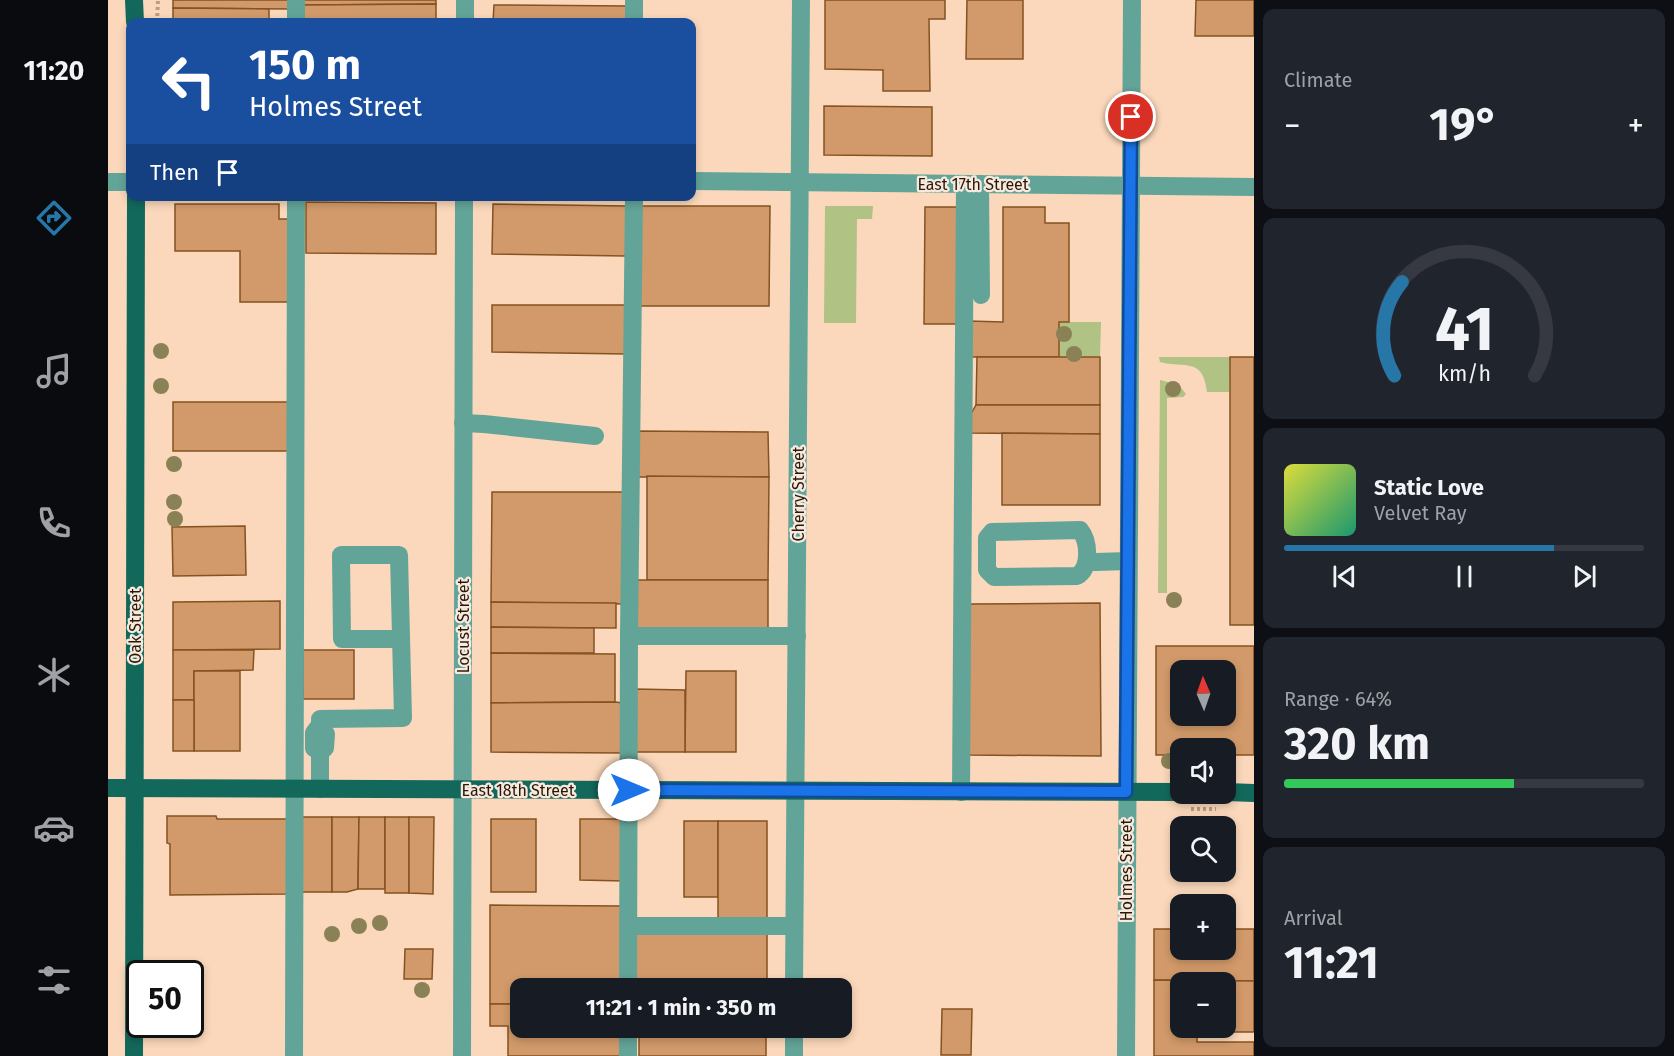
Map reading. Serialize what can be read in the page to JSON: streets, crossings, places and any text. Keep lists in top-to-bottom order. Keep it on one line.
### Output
{"streets":{"main road":["Oak Street","East 18th Street"],"street":["East 17th Street","Cherry Street","Locust Street","Holmes Street"]},"crossings":[["East 17th Street","Cherry Street"],["East 17th Street","Holmes Street"],["Cherry Street","East 18th Street"],["Oak Street","East 18th Street"],["Locust Street","East 18th Street"],["East 18th Street","Holmes Street"]],"north":"top","page":{"tabs":"11:20","tile":["Climate",["Range · 64%","320 km"],["Arrival","11:21"]],"turn":["150 m","Holmes Street"],"heat":["−","19°","+"],"then":"Then","song":["Static Love","Velvet Ray"],"map_buttons":["+","−"],"limit":"50","trip":"11:21 · 1 min · 350 m","gauge":["41","km/h"]}}
